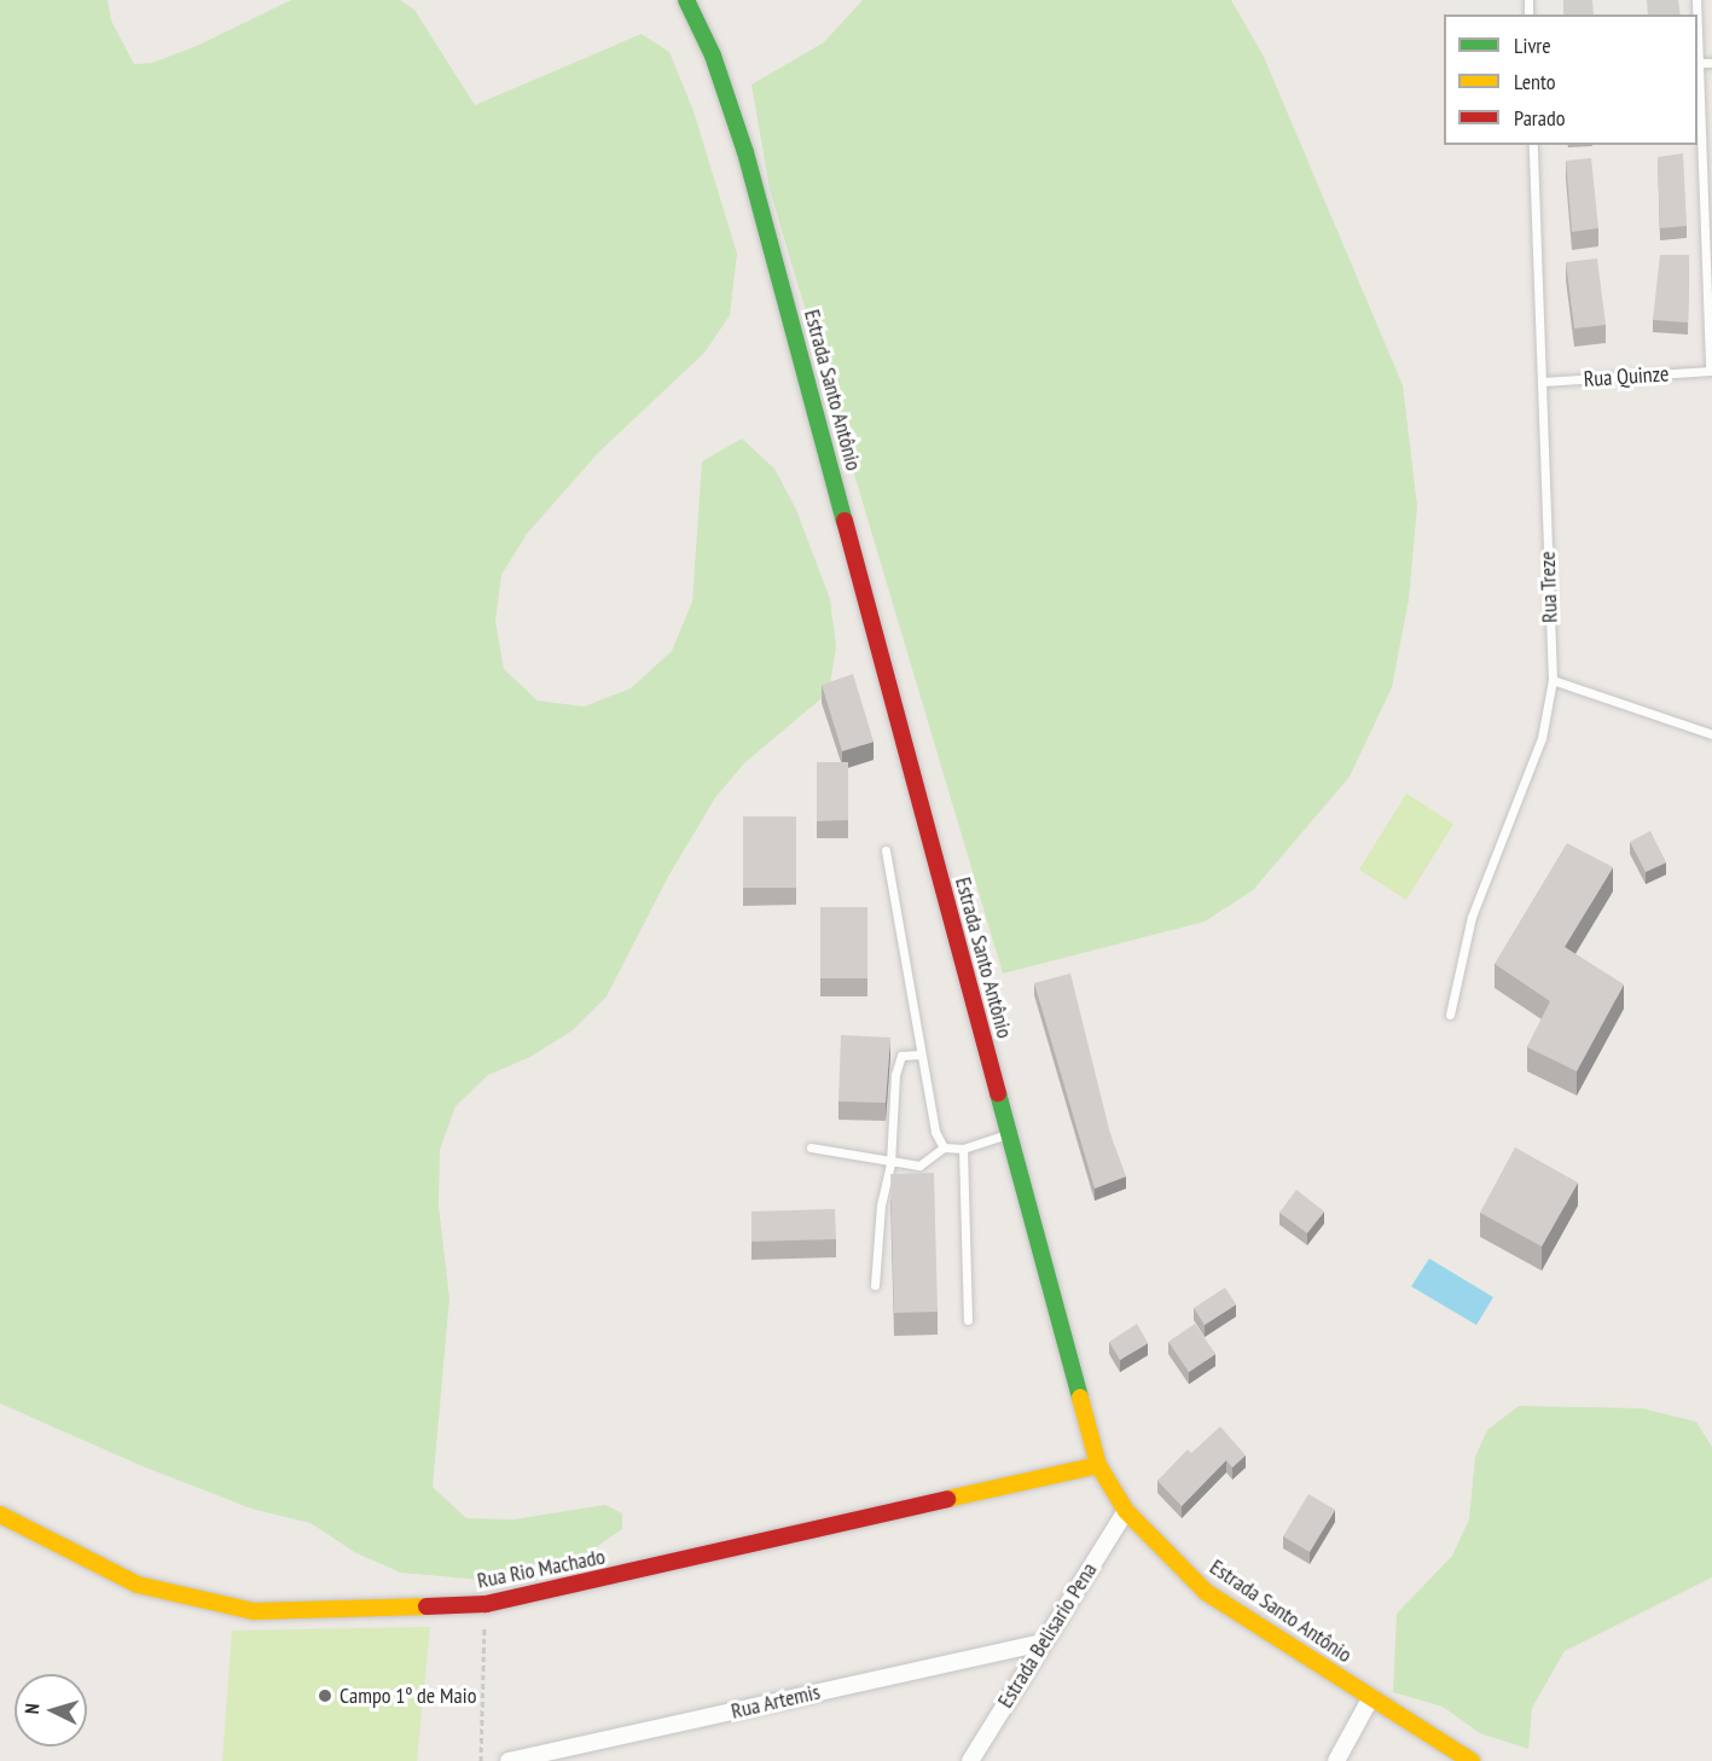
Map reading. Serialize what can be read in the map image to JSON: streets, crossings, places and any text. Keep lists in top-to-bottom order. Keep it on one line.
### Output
{"streets":{"street":["Estrada Santo Antônio","Rua Rio Machado","Estrada Belisario Pena","Rua Artemis"],"lane":["Rua Quinze","Rua Treze"]},"crossings":[["Rua Quinze","Rua Treze"],["Estrada Santo Antônio","Rua Rio Machado"],["Estrada Santo Antônio","Estrada Belisario Pena"],["Estrada Belisario Pena","Rua Artemis"]],"places":["Campo 1º de Maio"],"legend":["Livre","Lento","Parado"],"north":"left"}
